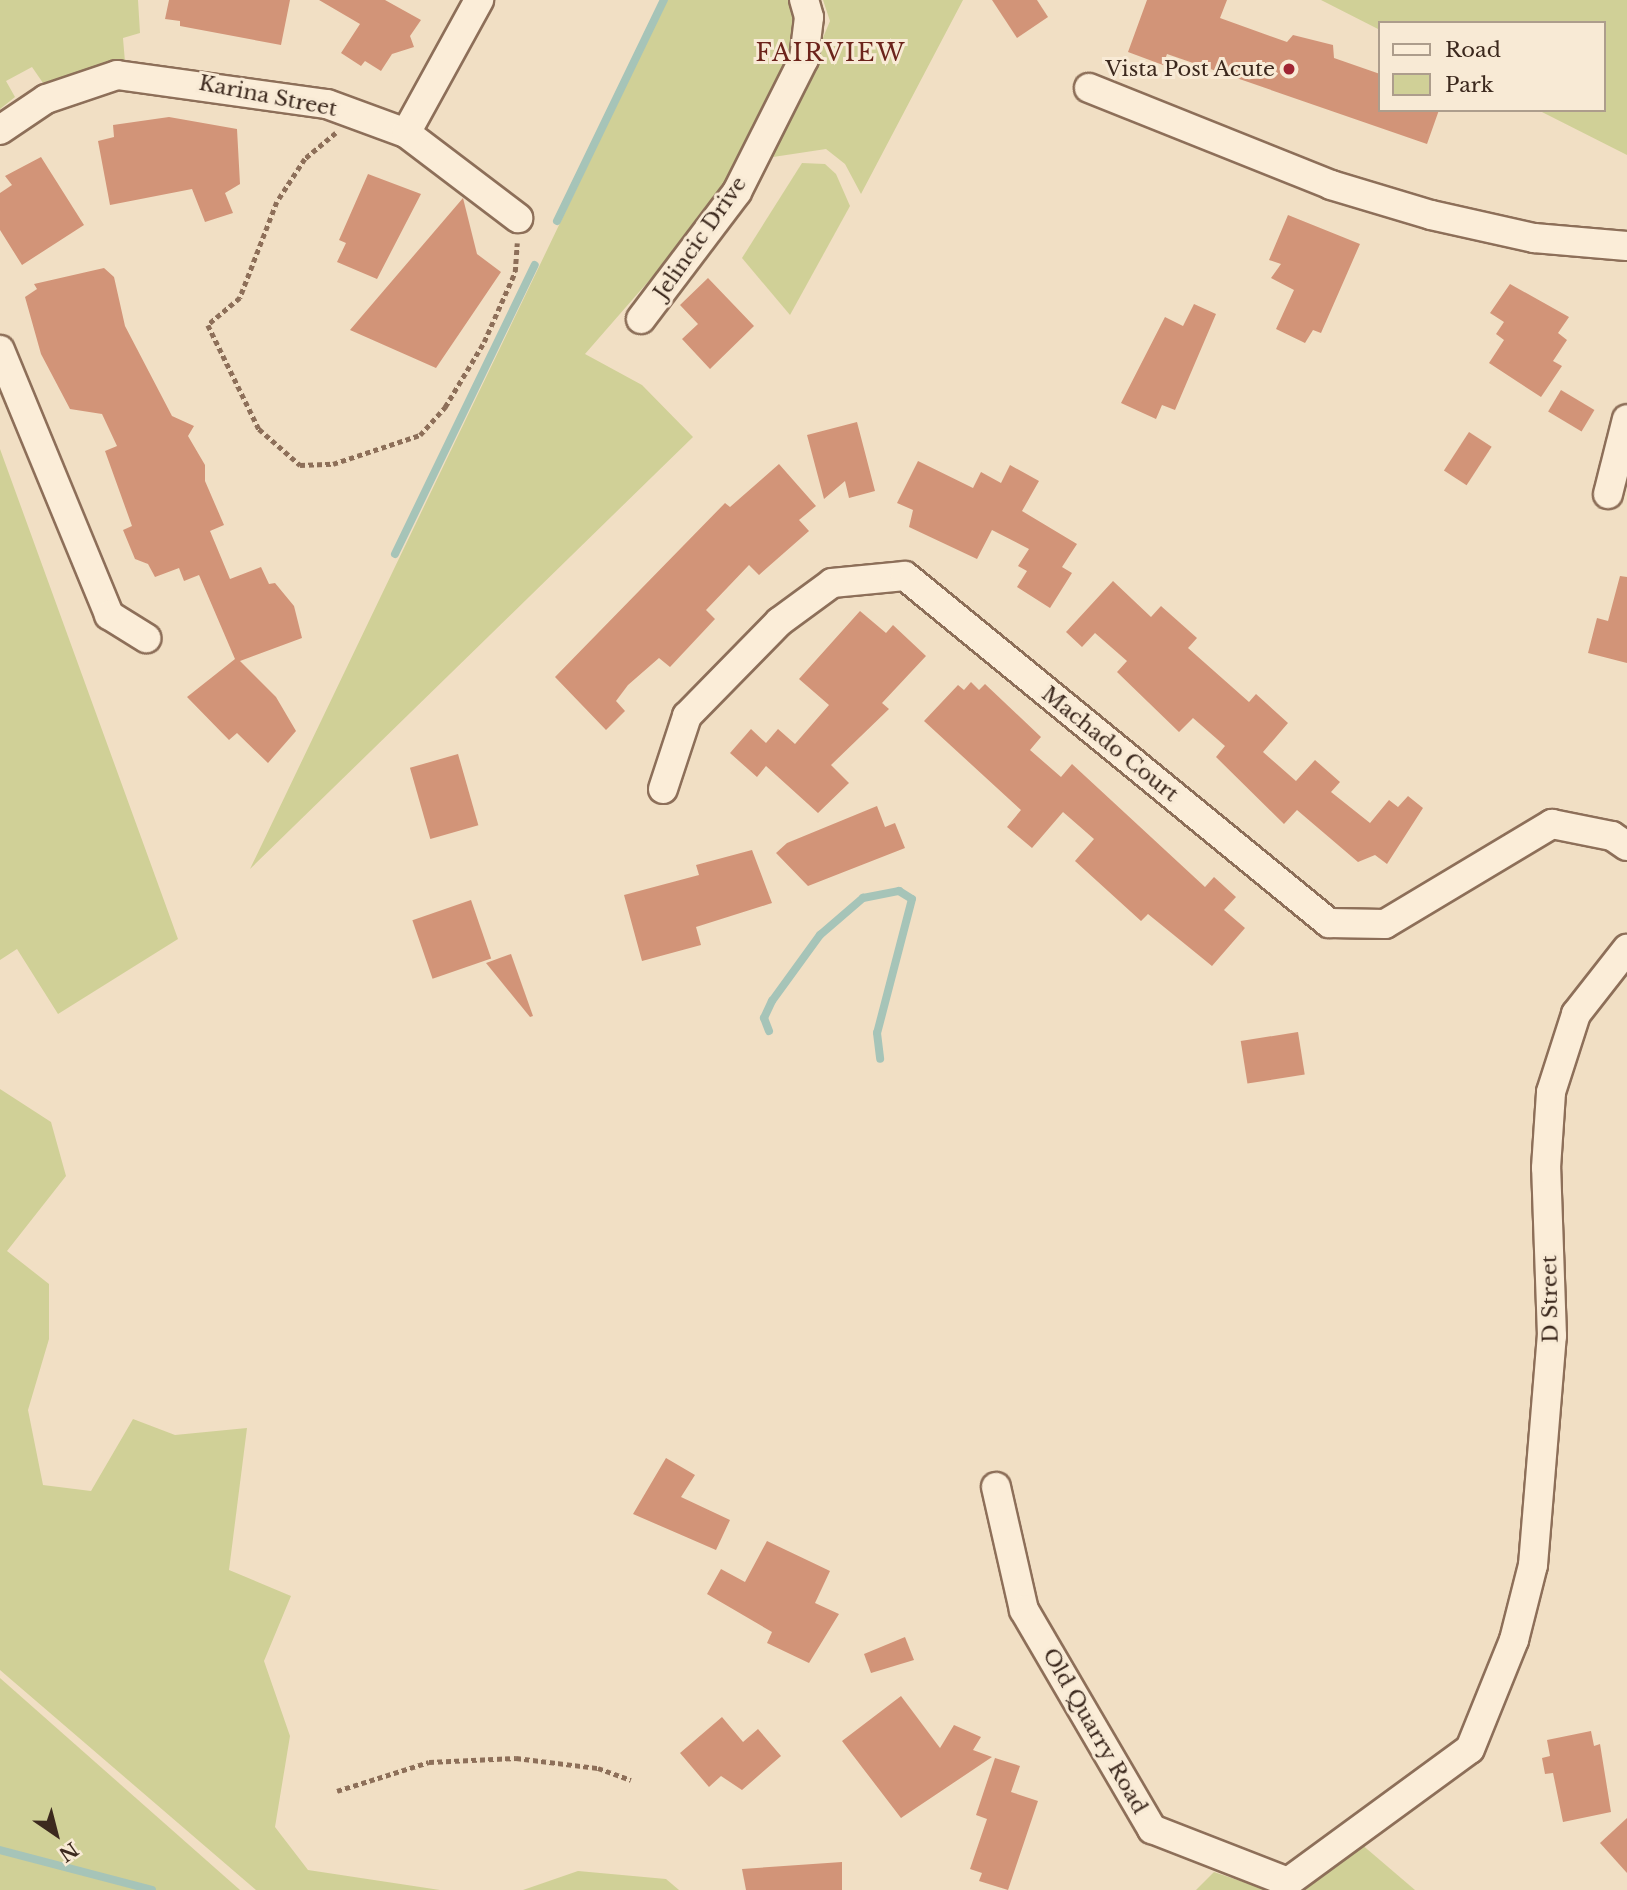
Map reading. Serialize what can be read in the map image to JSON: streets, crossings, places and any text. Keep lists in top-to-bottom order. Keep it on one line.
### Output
{"streets":{"street":["Karina Street","Jelincic Drive","Machado Court","D Street","Old Quarry Road"]},"crossings":[["D Street","Old Quarry Road"]],"districts":["FAIRVIEW"],"places":["Vista Post Acute"],"legend":["Road","Park"],"north":"bottom right"}
